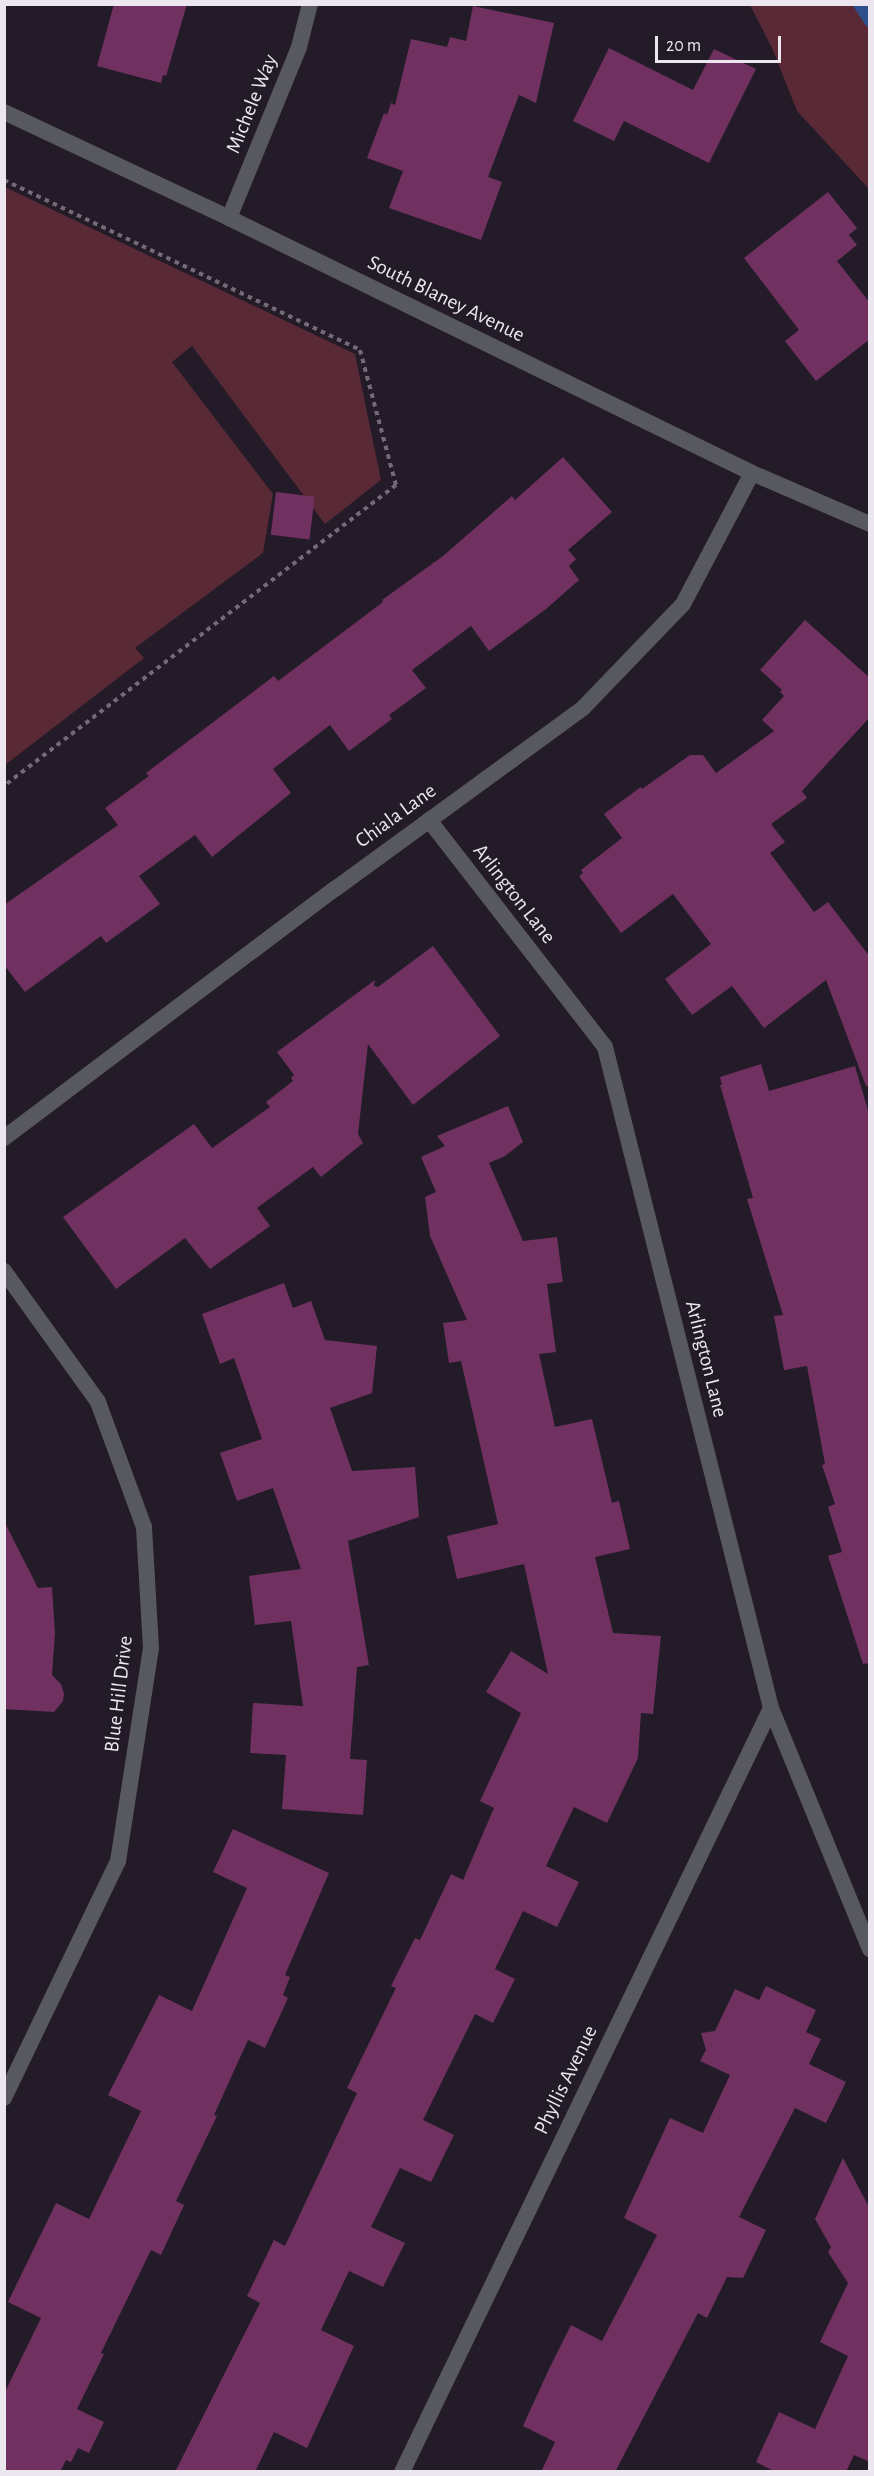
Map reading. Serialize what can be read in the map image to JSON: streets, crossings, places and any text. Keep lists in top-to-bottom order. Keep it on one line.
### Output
{"streets":{"street":["Michele Way","South Blaney Avenue","Chiala Lane","Arlington Lane","Blue Hill Drive","Phyllis Avenue"]},"crossings":[["Michele Way","South Blaney Avenue"],["South Blaney Avenue","Chiala Lane"],["Chiala Lane","Arlington Lane"],["Arlington Lane","Phyllis Avenue"]],"scale_bar":"20 m"}
